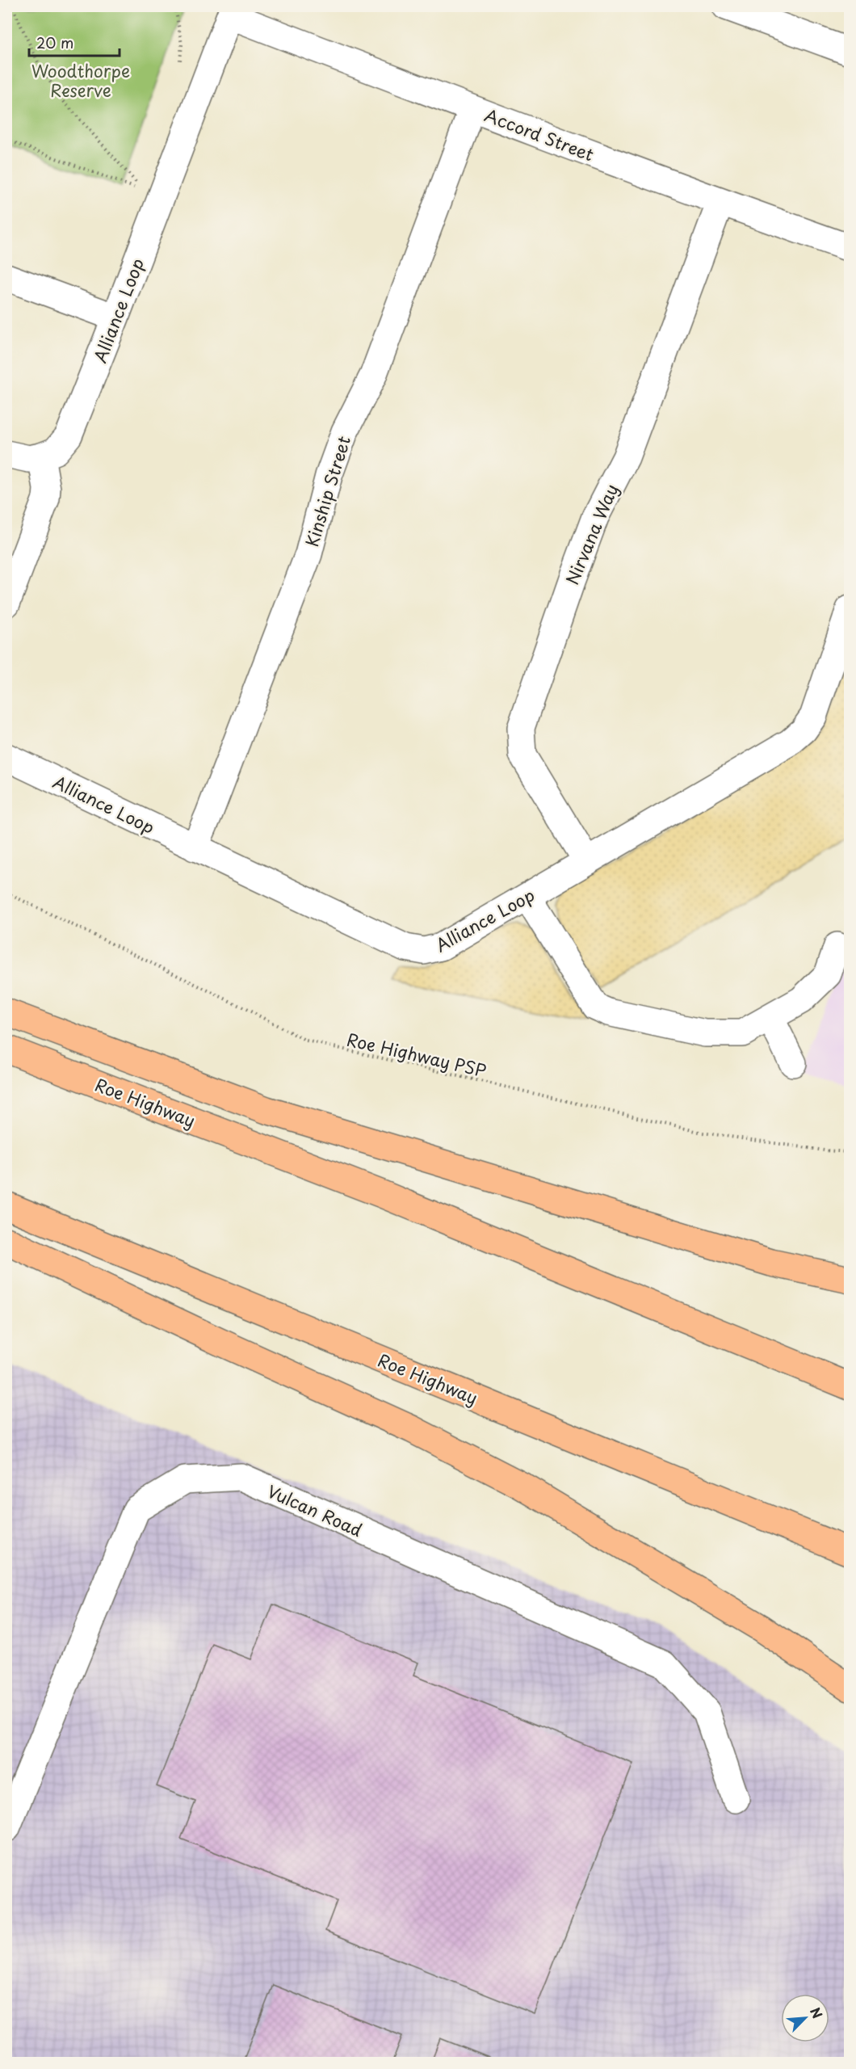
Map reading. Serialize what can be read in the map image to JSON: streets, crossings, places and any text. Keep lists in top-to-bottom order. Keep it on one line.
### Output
{"streets":{"highway":["Roe Highway"],"street":["Accord Street","Alliance Loop","Kinship Street","Nirvana Way","Vulcan Road"],"path":["Roe Highway PSP"]},"crossings":[["Accord Street","Alliance Loop"],["Accord Street","Kinship Street"],["Accord Street","Nirvana Way"],["Alliance Loop","Kinship Street"],["Alliance Loop","Nirvana Way"]],"parks":["Woodthorpe Reserve"],"scale_bar":"20 m","north":"top right"}
